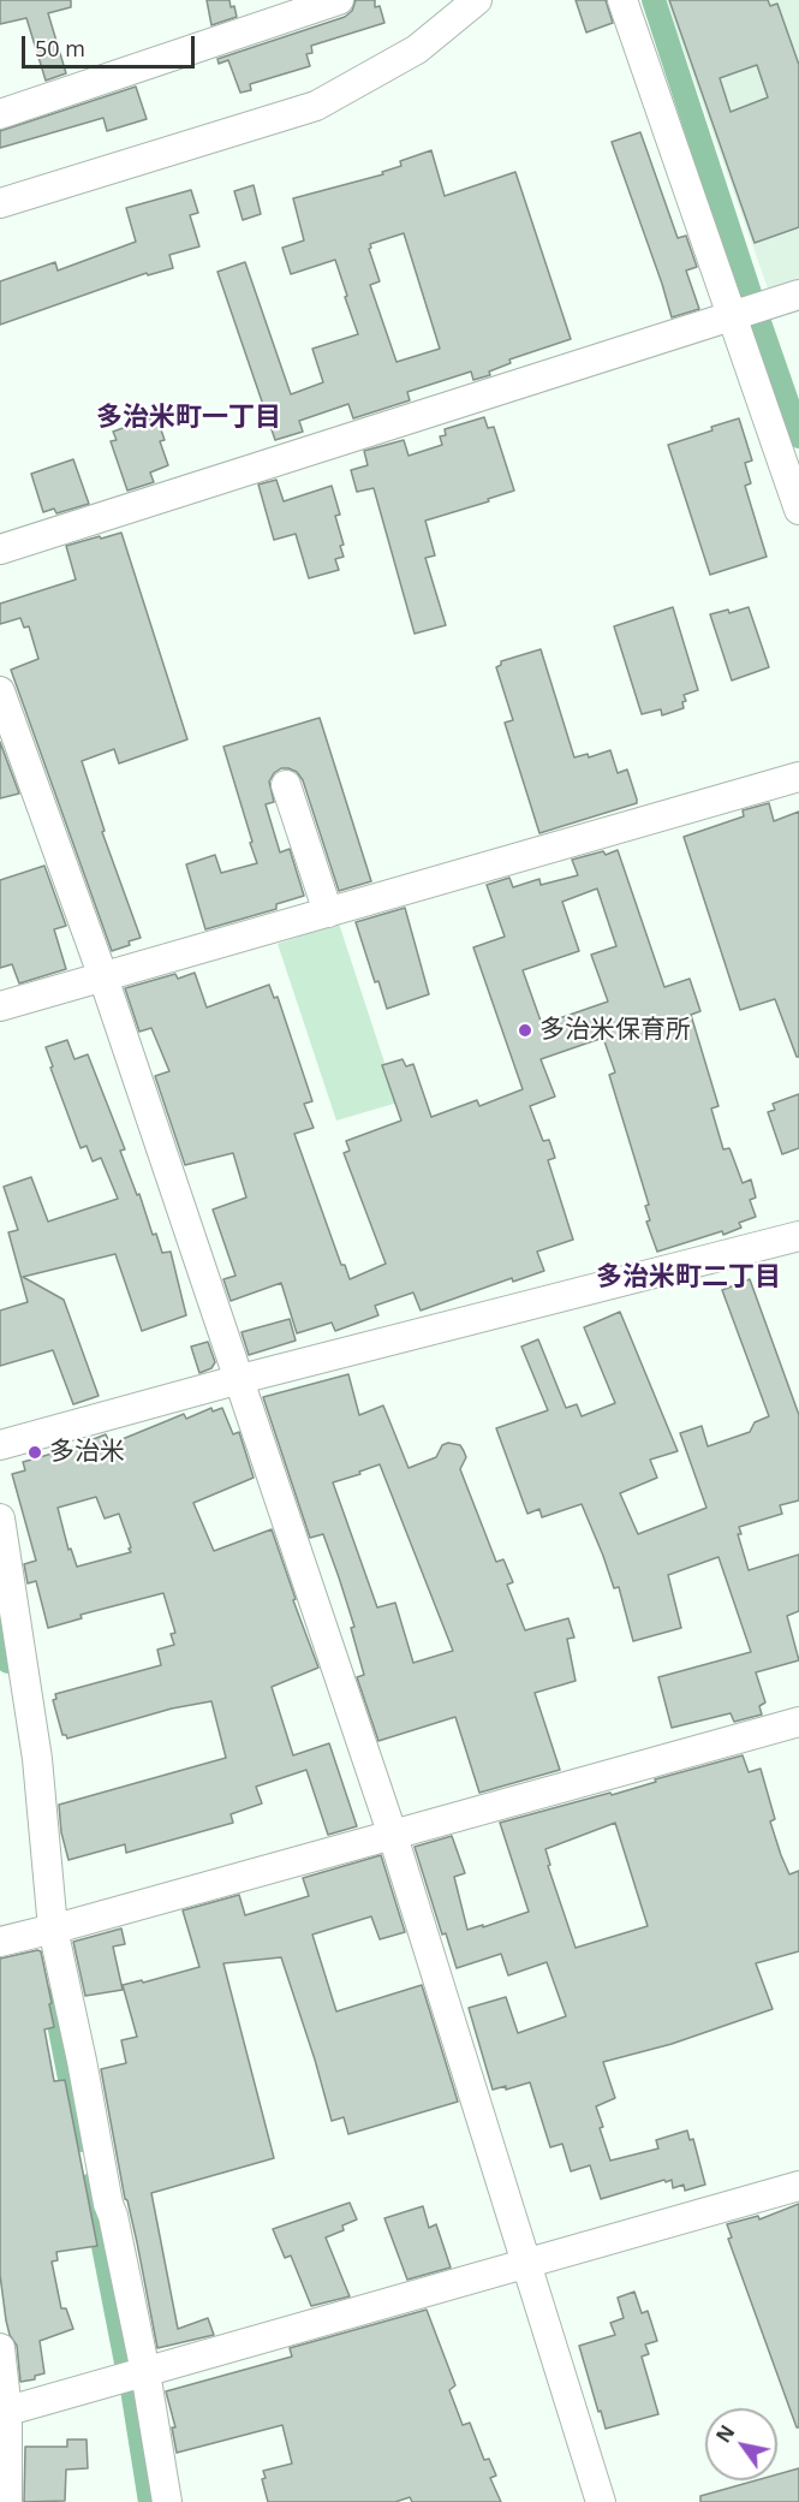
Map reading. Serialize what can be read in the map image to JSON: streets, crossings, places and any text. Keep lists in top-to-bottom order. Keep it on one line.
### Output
{"districts":["多治米町一丁目","多治米町二丁目"],"places":["多治米保育所","多治米"],"scale_bar":"50 m","north":"top left"}
